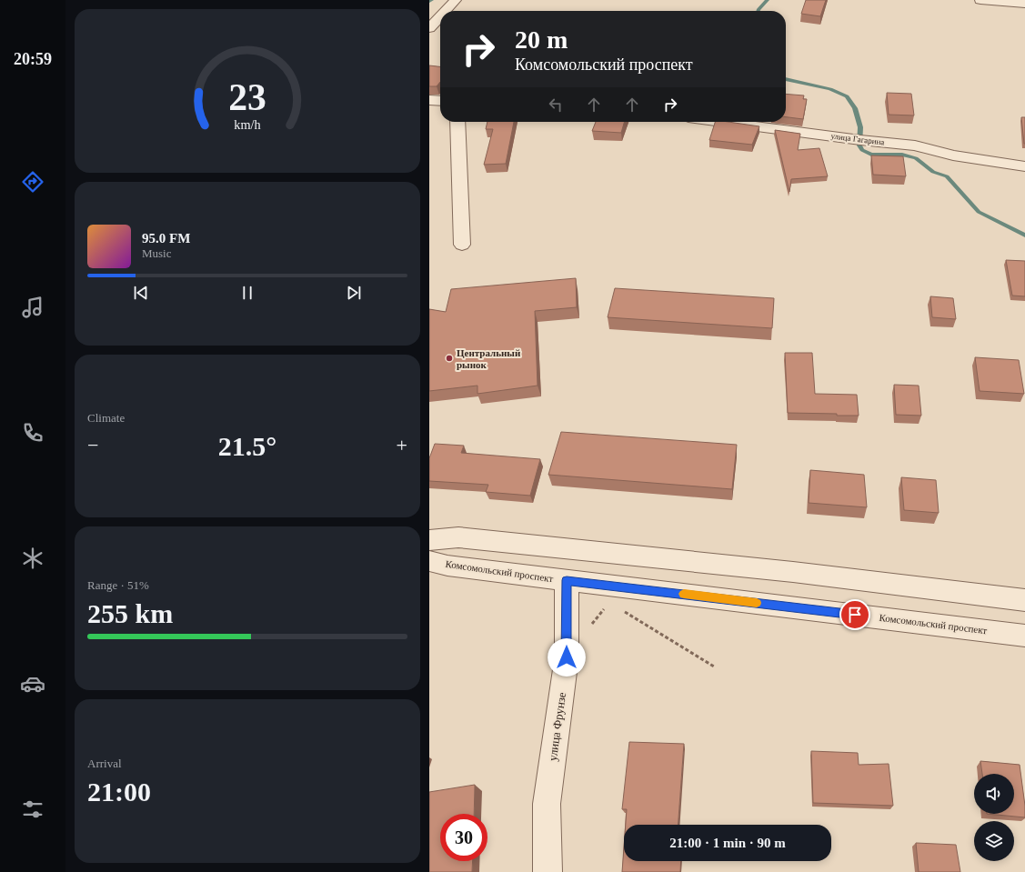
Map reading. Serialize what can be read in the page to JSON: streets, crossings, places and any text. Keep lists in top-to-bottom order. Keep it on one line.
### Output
{"streets":{"street":["улица Гагарина","Комсомольский проспект","улица Фрунзе"]},"crossings":[["Комсомольский проспект","улица Фрунзе"]],"places":["Центральный рынок"],"page":{"tabs":"20:59","turn":["20 m","Комсомольский проспект"],"song":["95.0 FM","Music"],"tile":["Climate",["Range · 51%","255 km"],["Arrival","21:00"]],"heat":["−","21.5°","+"],"limit":"30","trip":"21:00 · 1 min · 90 m","gauge":["23","km/h"]}}
